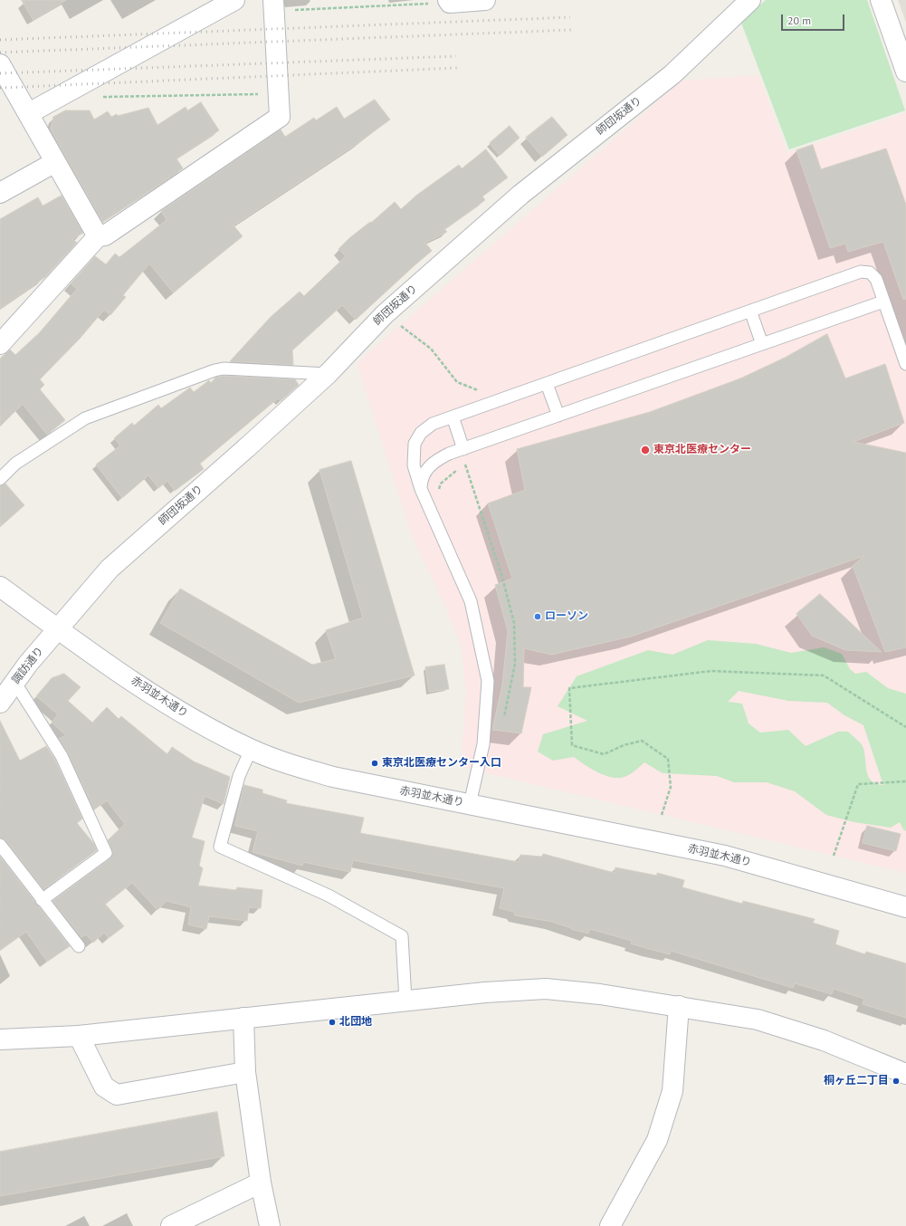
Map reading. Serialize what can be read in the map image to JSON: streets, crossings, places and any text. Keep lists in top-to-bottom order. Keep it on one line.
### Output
{"streets":{"street":["師団坂通り","諏訪通り","赤羽並木通り"]},"crossings":[["師団坂通り","諏訪通り"],["師団坂通り","赤羽並木通り"],["諏訪通り","赤羽並木通り"]],"places":["東京北医療センター","ローソン","東京北医療センター入口","北団地","桐ヶ丘二丁目"],"scale_bar":"20 m"}
